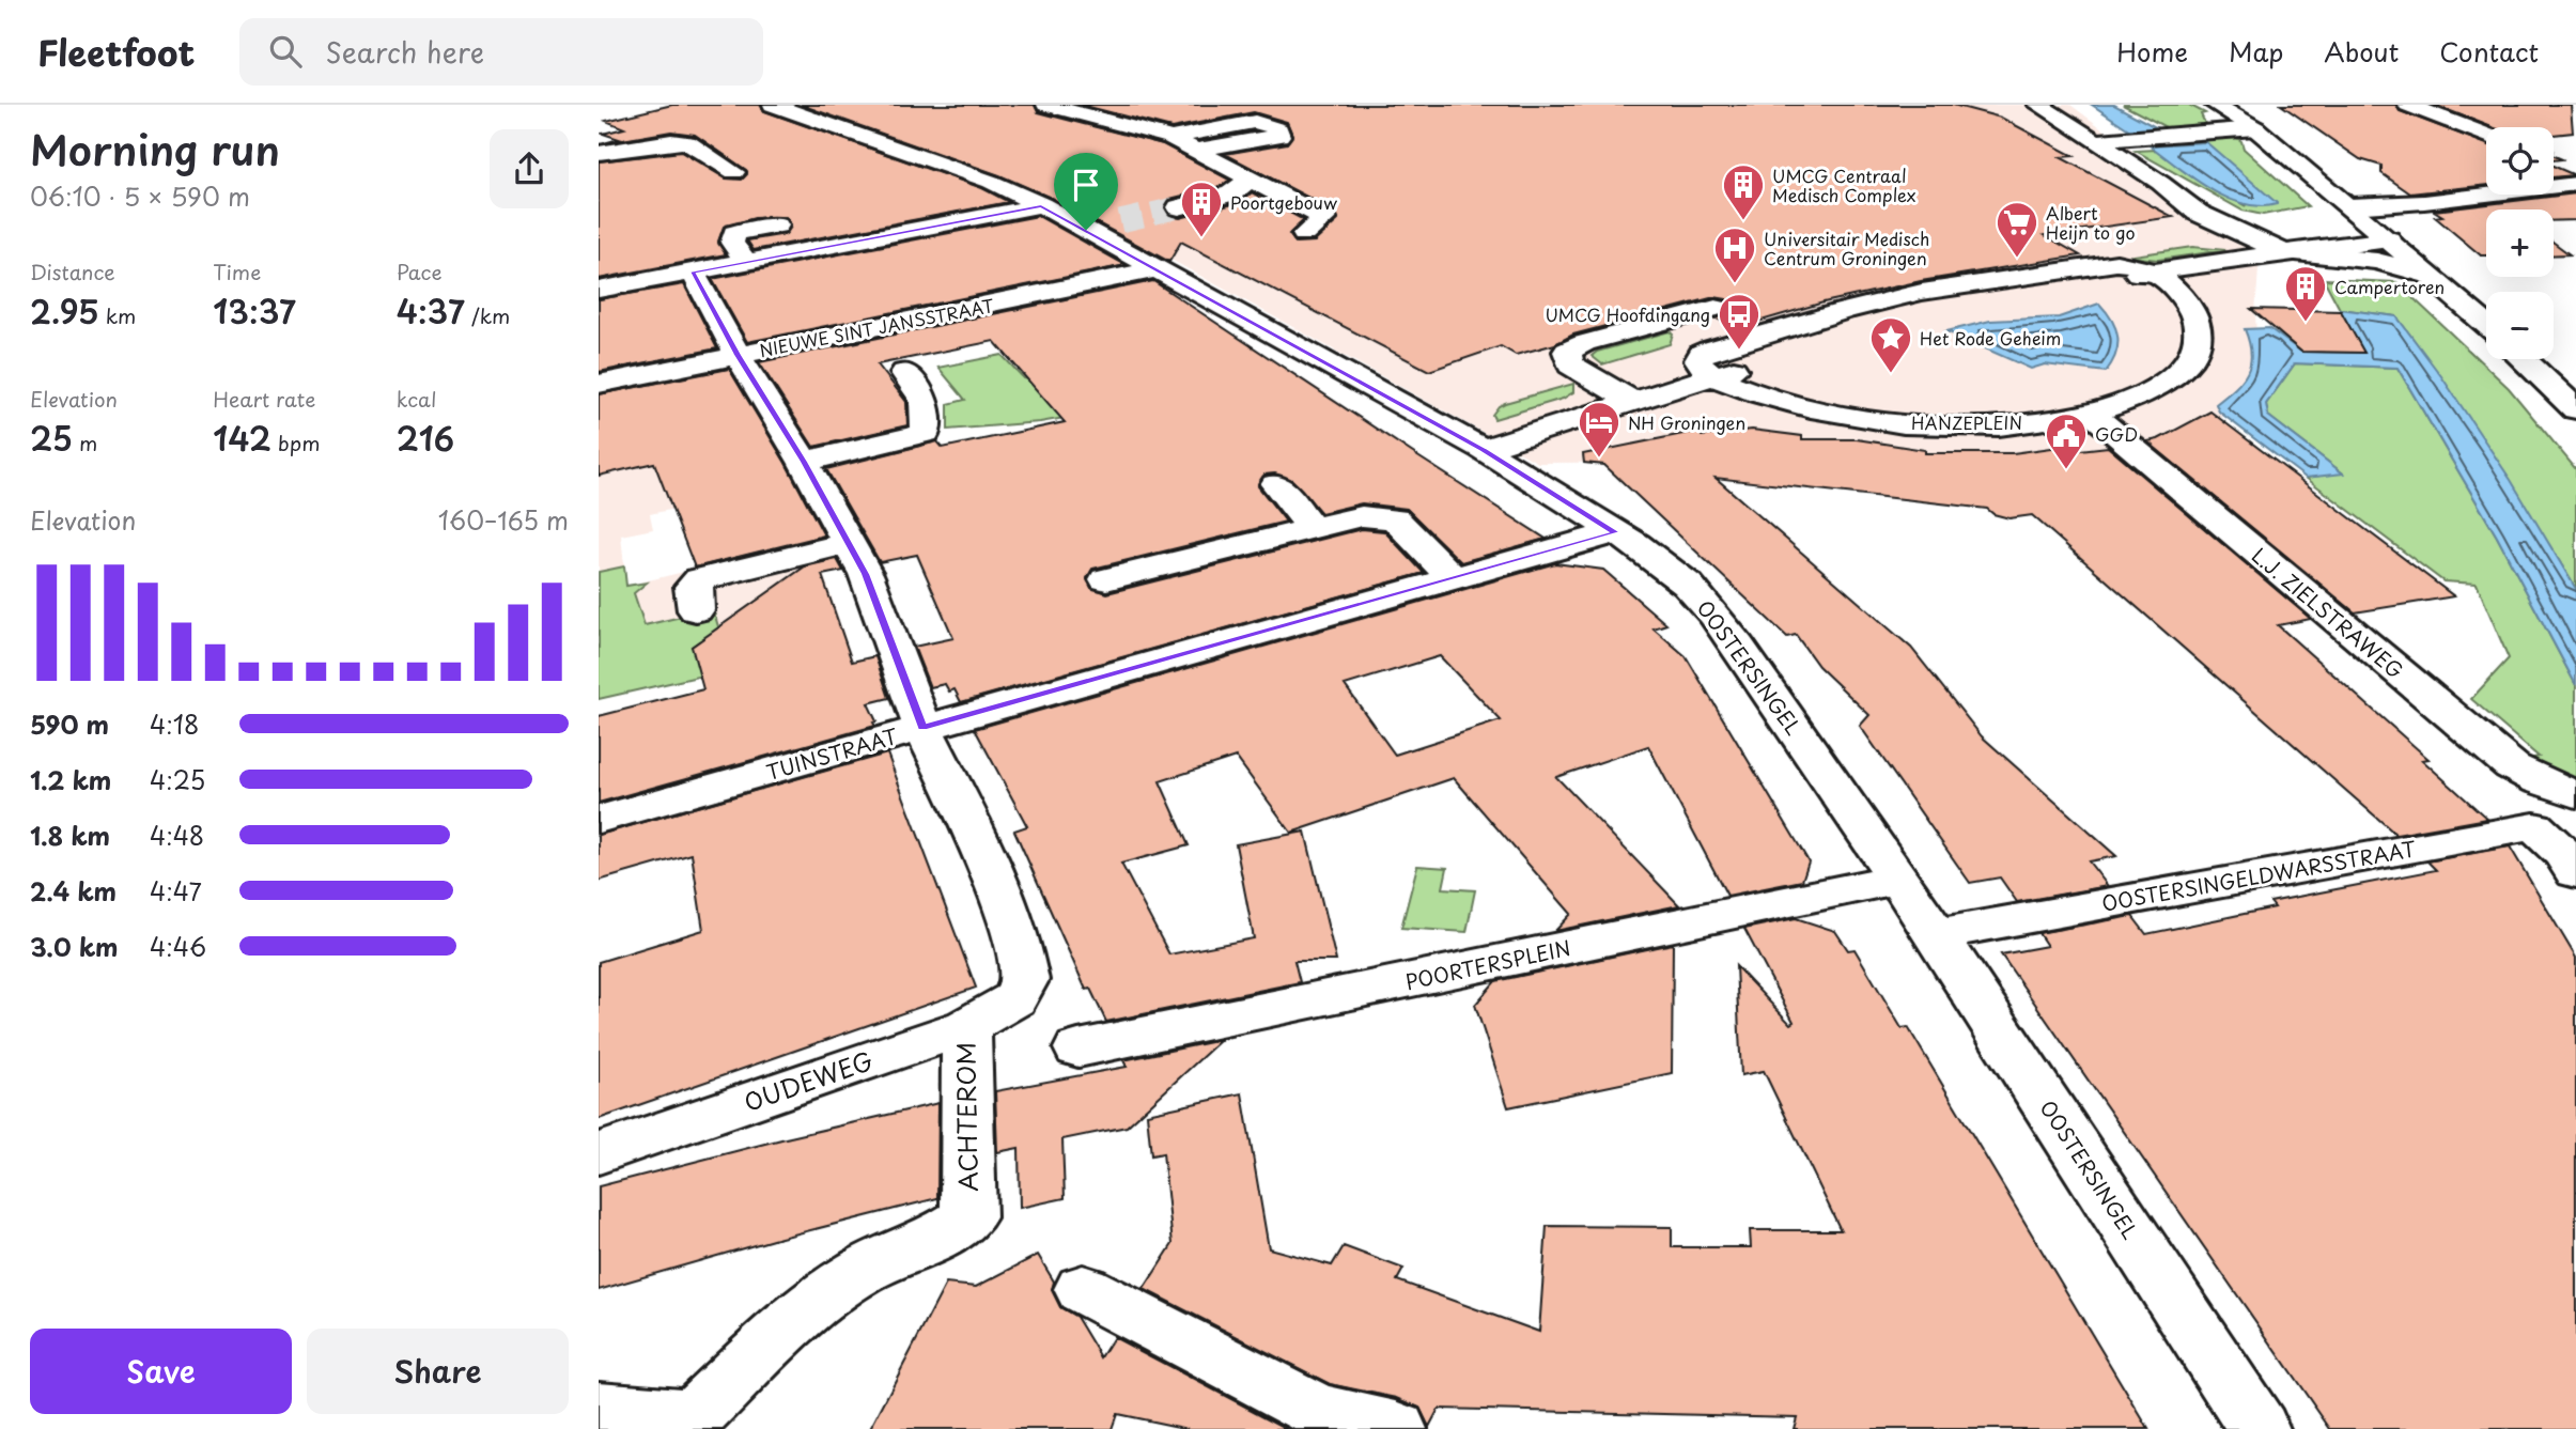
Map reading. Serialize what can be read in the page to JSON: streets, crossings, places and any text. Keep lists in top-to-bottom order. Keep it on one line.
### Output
{"streets":{"street":["NIEUWE SINT JANSSTRAAT","HANZEPLEIN","L.J. ZIELSTRAWEG","OOSTERSINGEL","TUINSTRAAT","OOSTERSINGELDWARSSTRAAT","POORTERSPLEIN","OUDEWEG","ACHTEROM"]},"crossings":[["NIEUWE SINT JANSSTRAAT","OOSTERSINGEL"],["HANZEPLEIN","L.J. ZIELSTRAWEG"],["OOSTERSINGEL","TUINSTRAAT"],["OOSTERSINGEL","OOSTERSINGELDWARSSTRAAT"],["OOSTERSINGEL","POORTERSPLEIN"],["TUINSTRAAT","OUDEWEG"],["OUDEWEG","ACHTEROM"]],"places":{"building":["UMCG Centraal Medisch Complex","Poortgebouw","Campertoren"],"supermarket":["Albert Heijn to go"],"hospital":["Universitair Medisch Centrum Groningen"],"bus stop":["UMCG Hoofdingang"],"place":["Het Rode Geheim"],"hotel":["NH Groningen"],"public building":["GGD"]},"page":{"header":"Fleetfoot","search":"Search here","nav":["Home","Map","About","Contact"],"heading":["Morning run","06:10 · 5 × 590 m"],"map_buttons":["+","−"],"stats":[["Distance","2.95 km"],["Time","13:37"],["Pace","4:37 /km"],["Elevation","25 m"],["Heart rate","142 bpm"],["kcal","216"]],"chart":["Elevation","160–165 m"],"list":[{"name":"590 m","note":"4:18"},{"name":"1.2 km","note":"4:25"},{"name":"1.8 km","note":"4:48"},{"name":"2.4 km","note":"4:47"},{"name":"3.0 km","note":"4:46"}],"buttons":["Save","Share"]}}
